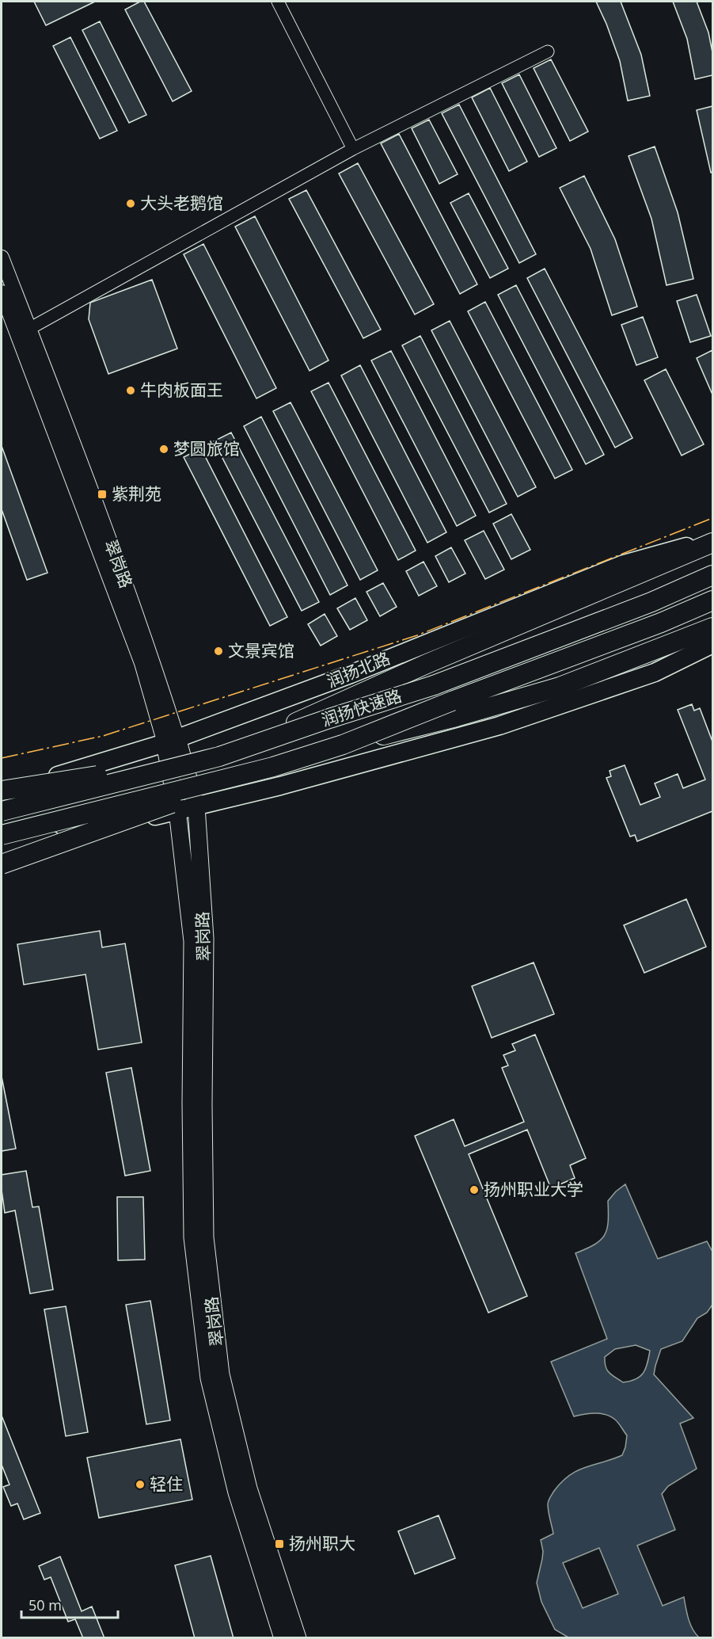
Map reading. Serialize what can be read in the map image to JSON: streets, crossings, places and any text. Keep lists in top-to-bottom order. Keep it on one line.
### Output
{"streets":{"highway":["润扬快速路"],"main road":["翠岗路","润扬北路"]},"crossings":[["翠岗路","润扬北路"]],"places":{"other":["大头老鹅馆","牛肉板面王","梦圆旅馆","文景宾馆","扬州职业大学","轻住"],"transit":["紫荆苑","扬州职大"]},"scale_bar":"50 m"}
